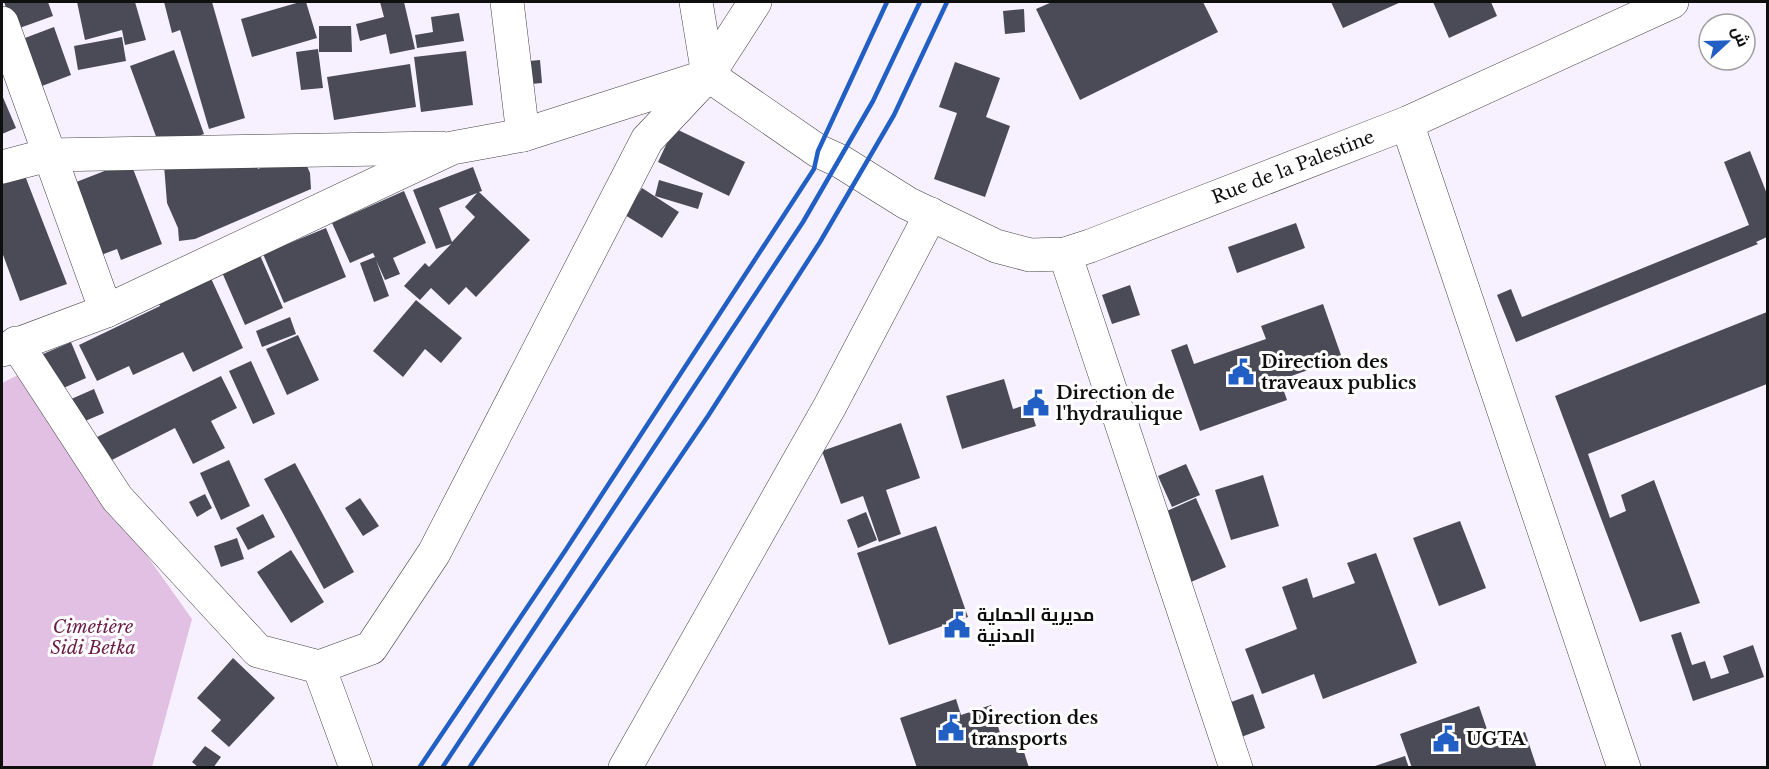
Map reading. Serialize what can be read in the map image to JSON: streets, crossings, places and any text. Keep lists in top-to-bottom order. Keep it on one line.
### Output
{"streets":{"street":["Rue de la Palestine"]},"parks":["Cimetière Sidi Betka"],"places":{"public building":["Direction des traveaux publics","Direction de l'hydraulique","مديرية الحماية المدنية","Direction des transports","UGTA"]},"north":"right"}
